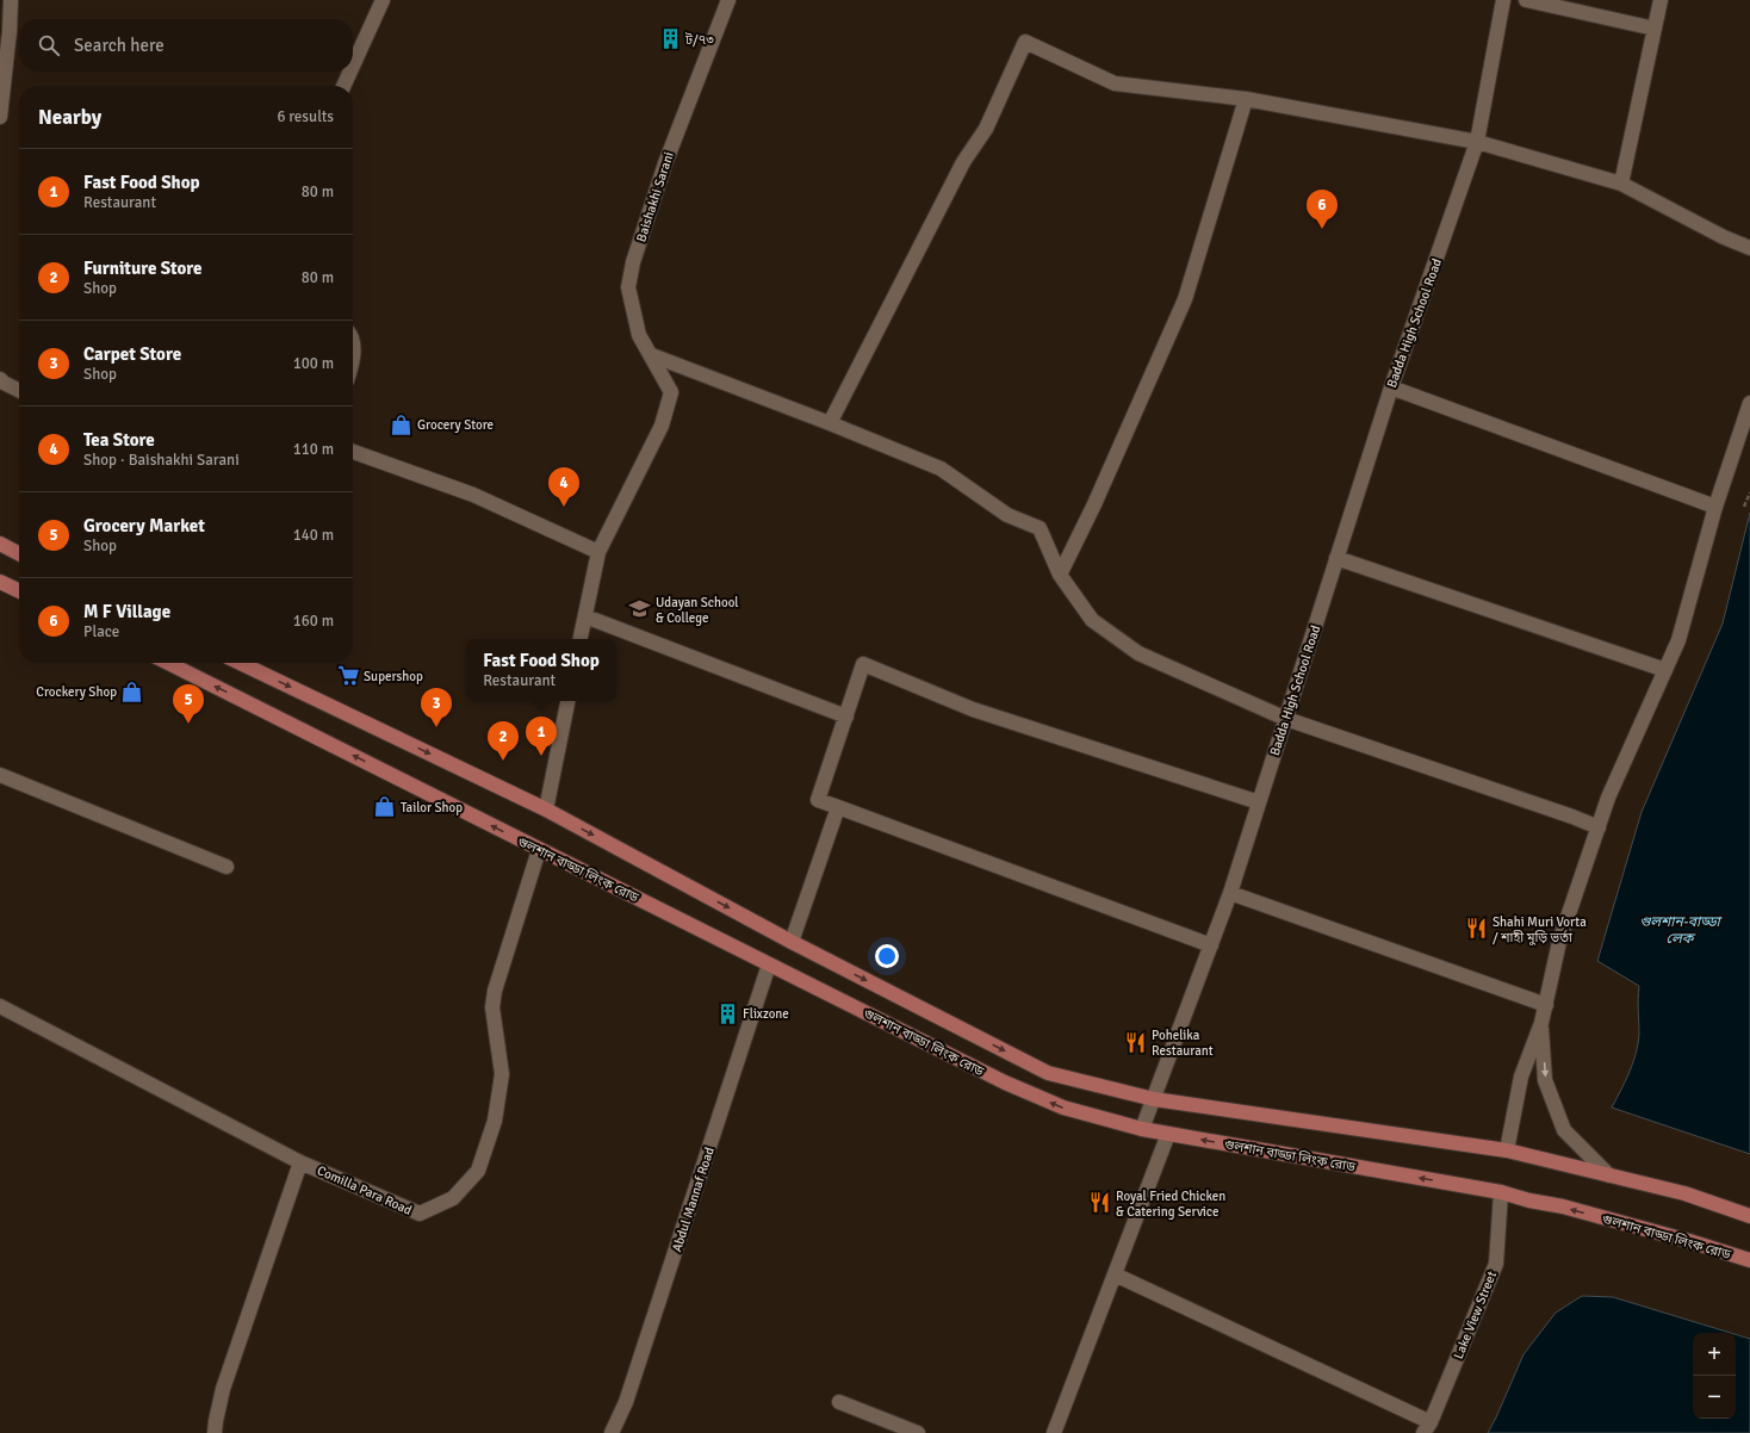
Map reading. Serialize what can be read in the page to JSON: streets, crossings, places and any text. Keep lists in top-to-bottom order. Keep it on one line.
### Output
{"streets":{"main road":["গুলশান বাড্ডা লিংক রোড"],"street":["Baishakhi Sarani","Badda High School Road","Comilla Para Road","Abdul Mannaf Road","Lake View Street"]},"crossings":[["Badda High School Road","গুলশান বাড্ডা লিংক রোড"],["গুলশান বাড্ডা লিংক রোড","Comilla Para Road"],["গুলশান বাড্ডা লিংক রোড","Abdul Mannaf Road"],["গুলশান বাড্ডা লিংক রোড","Lake View Street"]],"water":["গুলশান-বাড্ডা লেক"],"places":{"building":["ট/৭৩","Flixzone"],"shop":["Grocery Store","Crockery Shop","Tailor Shop"],"school or university":["Udayan School & College"],"supermarket":["Supershop"],"restaurant":["Shahi Muri Vorta / শাহী মুড়ি ভর্তা","Pohelika Restaurant","Royal Fried Chicken & Catering Service"]},"page":{"search":"Search here","heading":["Nearby","6 results"],"list":[{"mark":"1","name":"Fast Food Shop","note":"Restaurant","value":"80 m"},{"mark":"2","name":"Furniture Store","note":"Shop","value":"80 m"},{"mark":"3","name":"Carpet Store","note":"Shop","value":"100 m"},{"mark":"4","name":"Tea Store","note":"Shop · Baishakhi Sarani","value":"110 m"},{"mark":"5","name":"Grocery Market","note":"Shop","value":"140 m"},{"mark":"6","name":"M F Village","note":"Place","value":"160 m"}],"pins":["6","4","5","3","1","2"],"popup":["Fast Food Shop","Restaurant"],"map_buttons":["+","−"]}}
